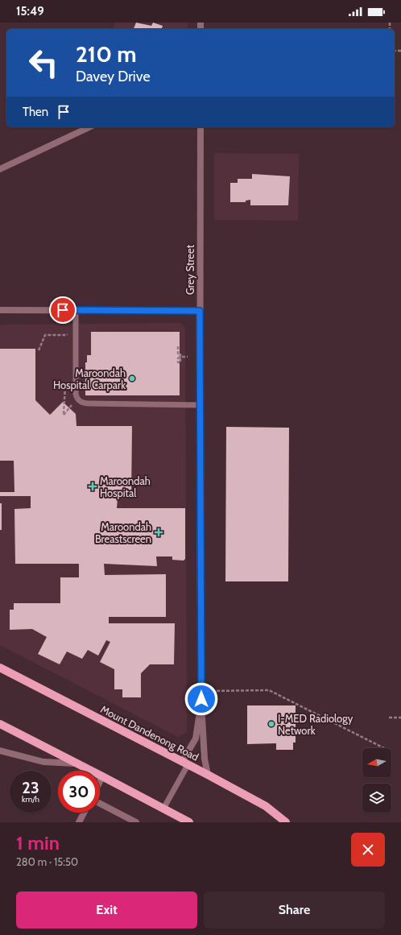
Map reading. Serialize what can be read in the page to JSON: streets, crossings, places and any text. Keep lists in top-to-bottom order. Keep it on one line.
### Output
{"streets":{"main road":["Mount Dandenong Road"],"street":["Grey Street"]},"crossings":[["Grey Street","Mount Dandenong Road"]],"places":{"other":["Maroondah Hospital Carpark","I-MED Radiology Network"],"health":["Maroondah Hospital","Maroondah Breastscreen"]},"north":"left","page":{"status":"15:49","turn":["210 m","Davey Drive"],"then":"Then","speed":"23 km/h","limit":"30","heading":["1 min","280 m · 15:50"],"buttons":["Exit","Share"]}}
